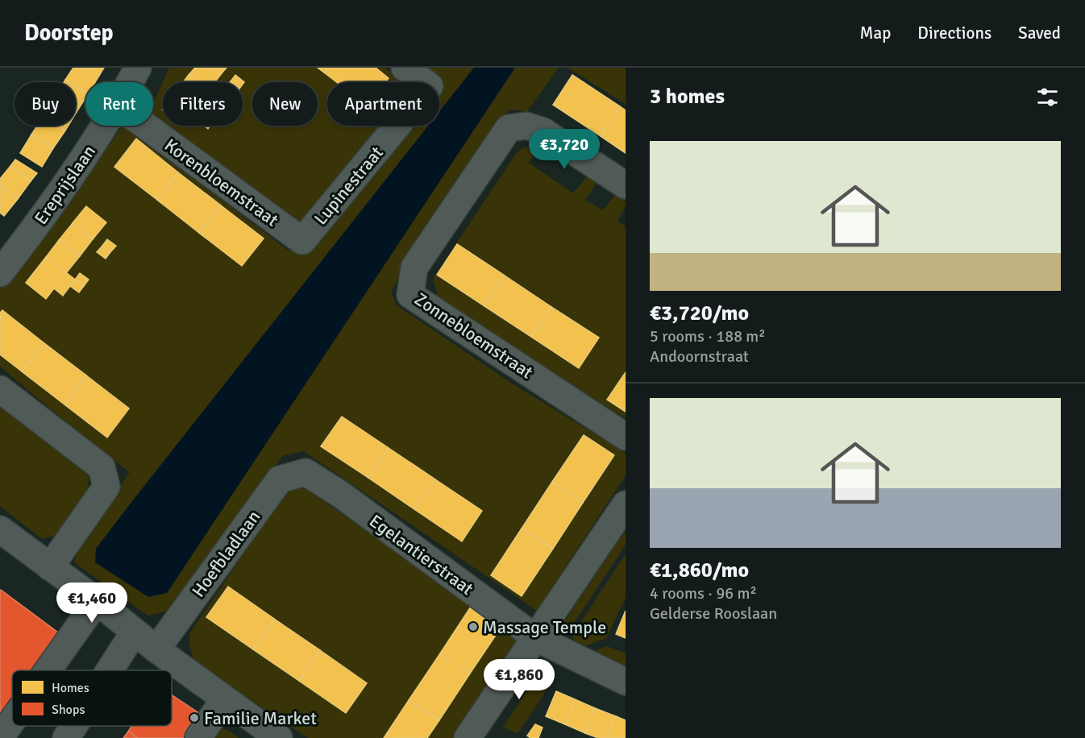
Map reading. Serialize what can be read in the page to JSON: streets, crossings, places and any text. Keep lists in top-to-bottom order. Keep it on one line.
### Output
{"streets":{"street":["Korenbloemstraat","Ereprijslaan","Lupinestraat","Zonnebloemstraat","Hoefbladlaan","Egelantierstraat"]},"crossings":[["Korenbloemstraat","Lupinestraat"],["Hoefbladlaan","Egelantierstraat"]],"places":["Massage Temple","Familie Market"],"legend":["Homes","Shops"],"page":{"header":"Doorstep","nav":["Map","Directions","Saved"],"heading":"3 homes","chip":["Buy","Rent","Filters","New","Apartment"],"list":[{"name":"€3,720/mo","note":"5 rooms · 188 m² · Andoornstraat"},{"name":"€1,860/mo","note":"4 rooms · 96 m² · Gelderse Rooslaan"}],"price":["€3,720","€1,460","€1,860"]}}
